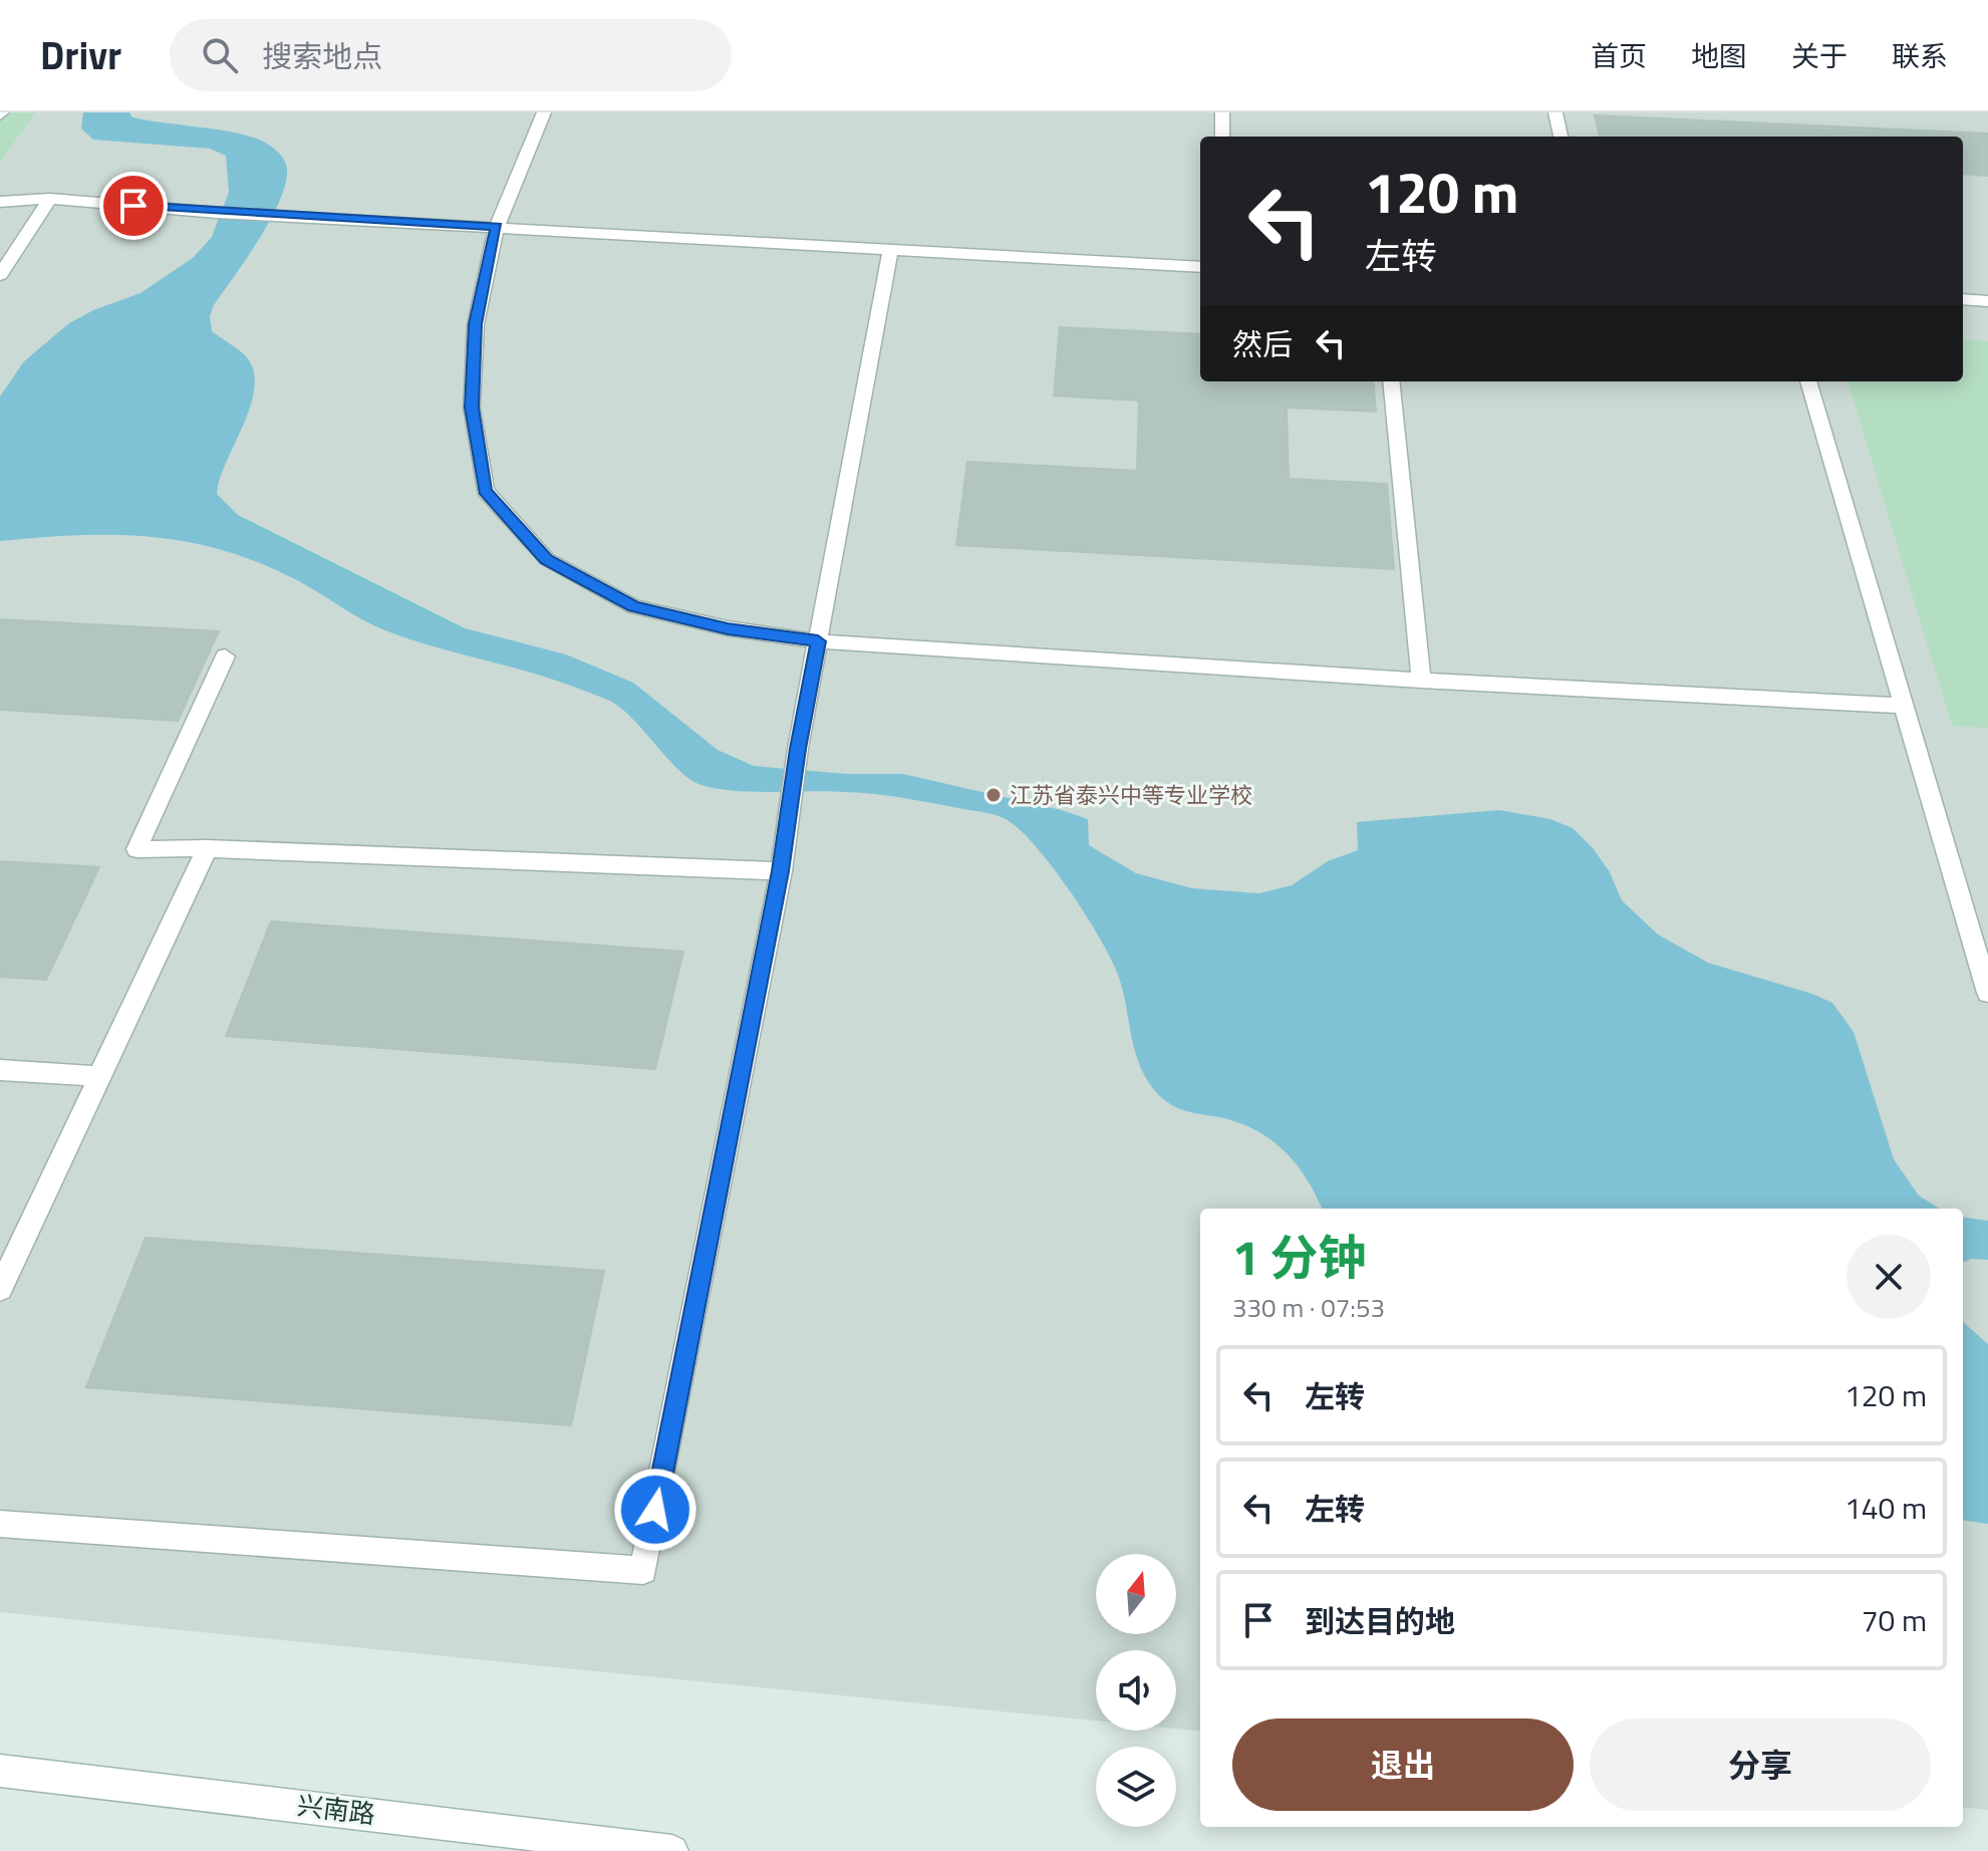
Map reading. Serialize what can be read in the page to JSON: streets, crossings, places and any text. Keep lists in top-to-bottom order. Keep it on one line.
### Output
{"streets":{"street":["兴南路"]},"places":["江苏省泰兴中等专业学校"],"north":"top","page":{"header":"Drivr","search":"搜索地点","nav":["首页","地图","关于","联系"],"turn":["120 m","左转"],"then":"然后","heading":["1 分钟","330 m · 07:53"],"list":[{"name":"左转","value":"120 m"},{"name":"左转","value":"140 m"},{"name":"到达目的地","value":"70 m"}],"buttons":["退出","分享"]}}
